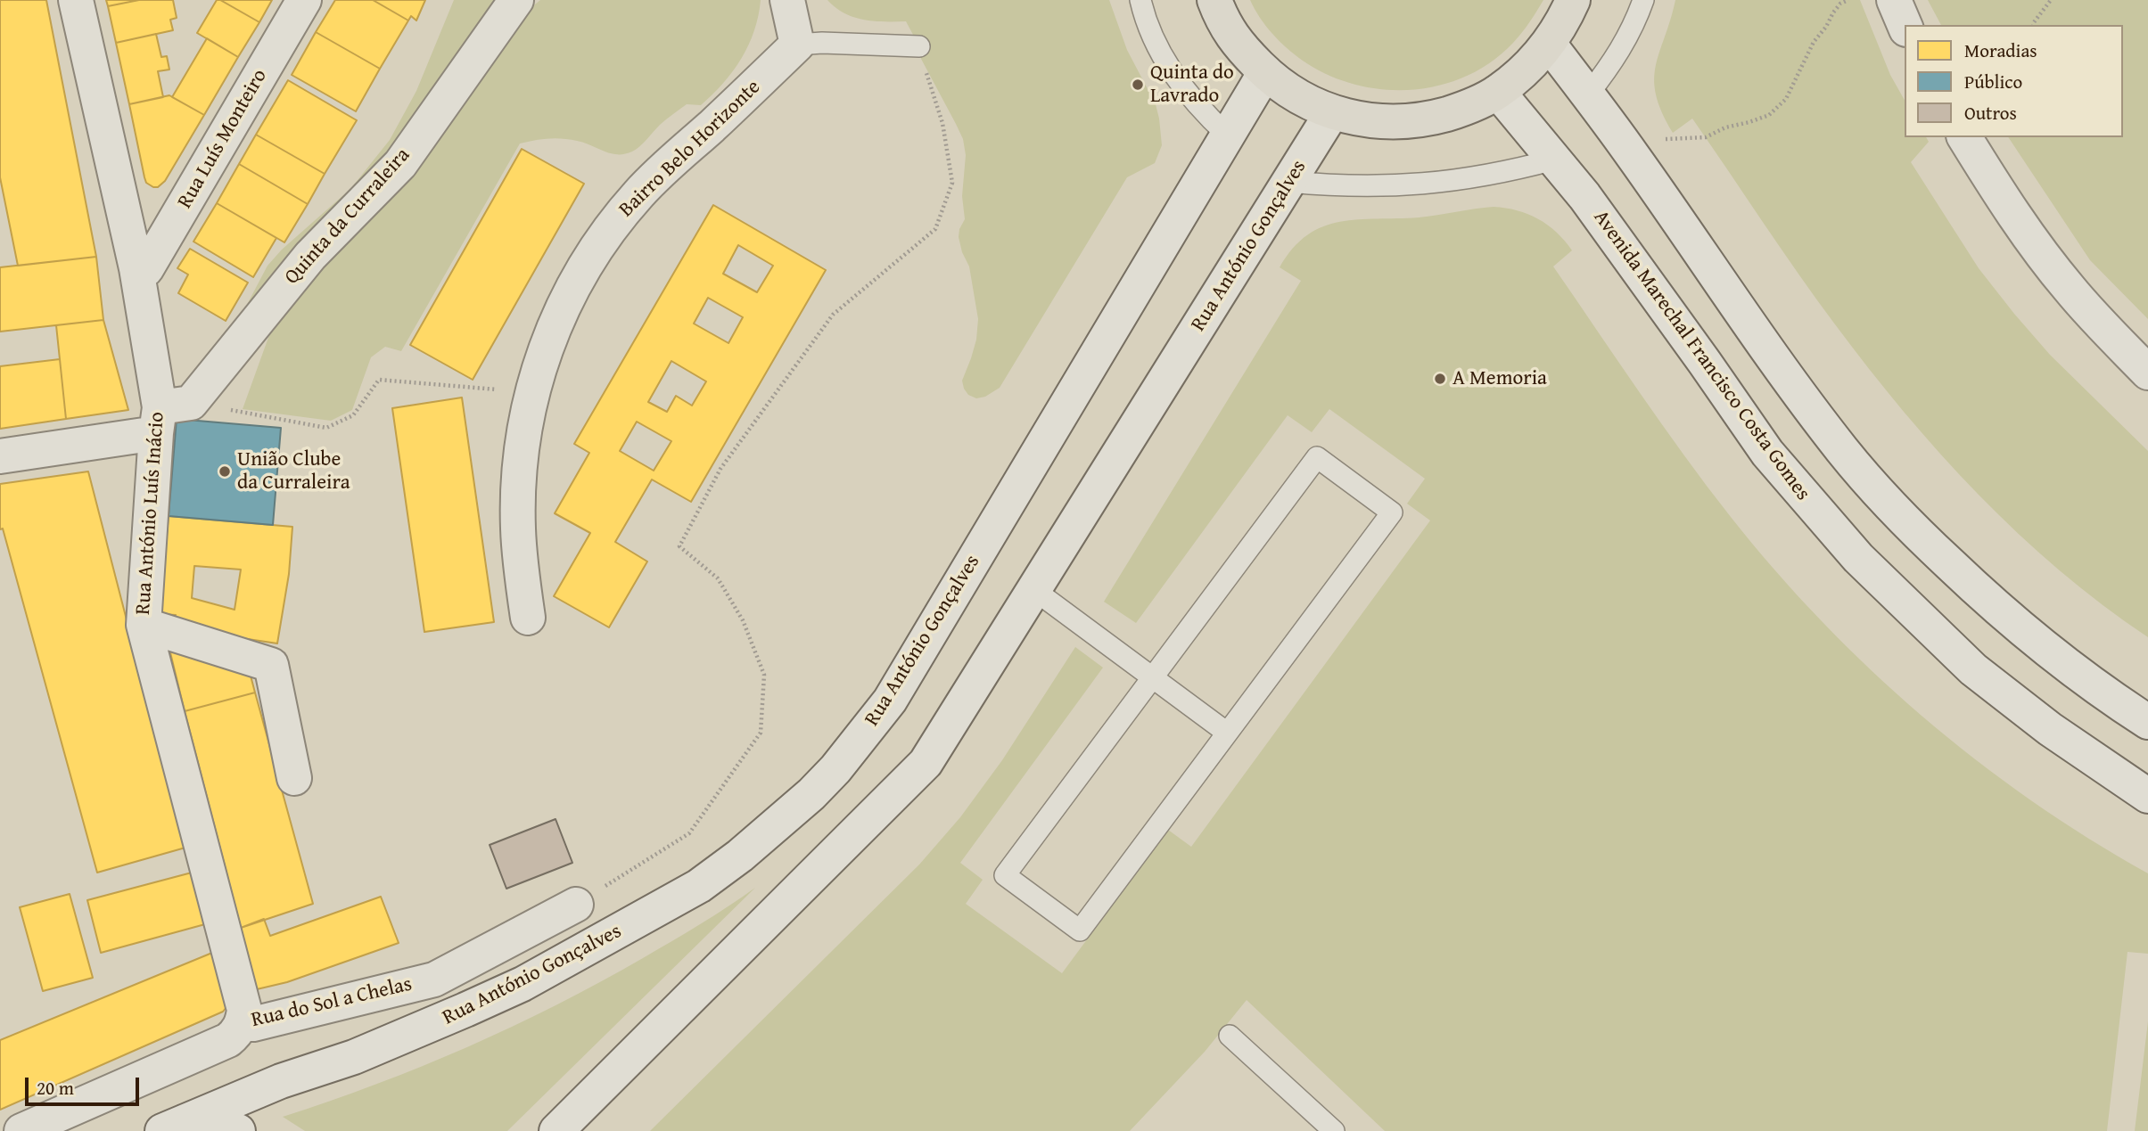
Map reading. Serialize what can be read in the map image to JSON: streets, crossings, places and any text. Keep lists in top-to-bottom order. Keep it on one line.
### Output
{"streets":{"main road":["Rua Luís Monteiro","Bairro Belo Horizonte","Quinta da Curraleira","Rua António Gonçalves","Avenida Marechal Francisco Costa Gomes","Rua António Luís Inácio","Rua do Sol a Chelas"]},"crossings":[["Rua Luís Monteiro","Rua António Luís Inácio"],["Quinta da Curraleira","Rua António Luís Inácio"],["Rua António Luís Inácio","Rua do Sol a Chelas"]],"places":["Quinta do Lavrado","A Memoria","União Clube da Curraleira"],"legend":["Moradias","Público","Outros"],"scale_bar":"20 m"}
